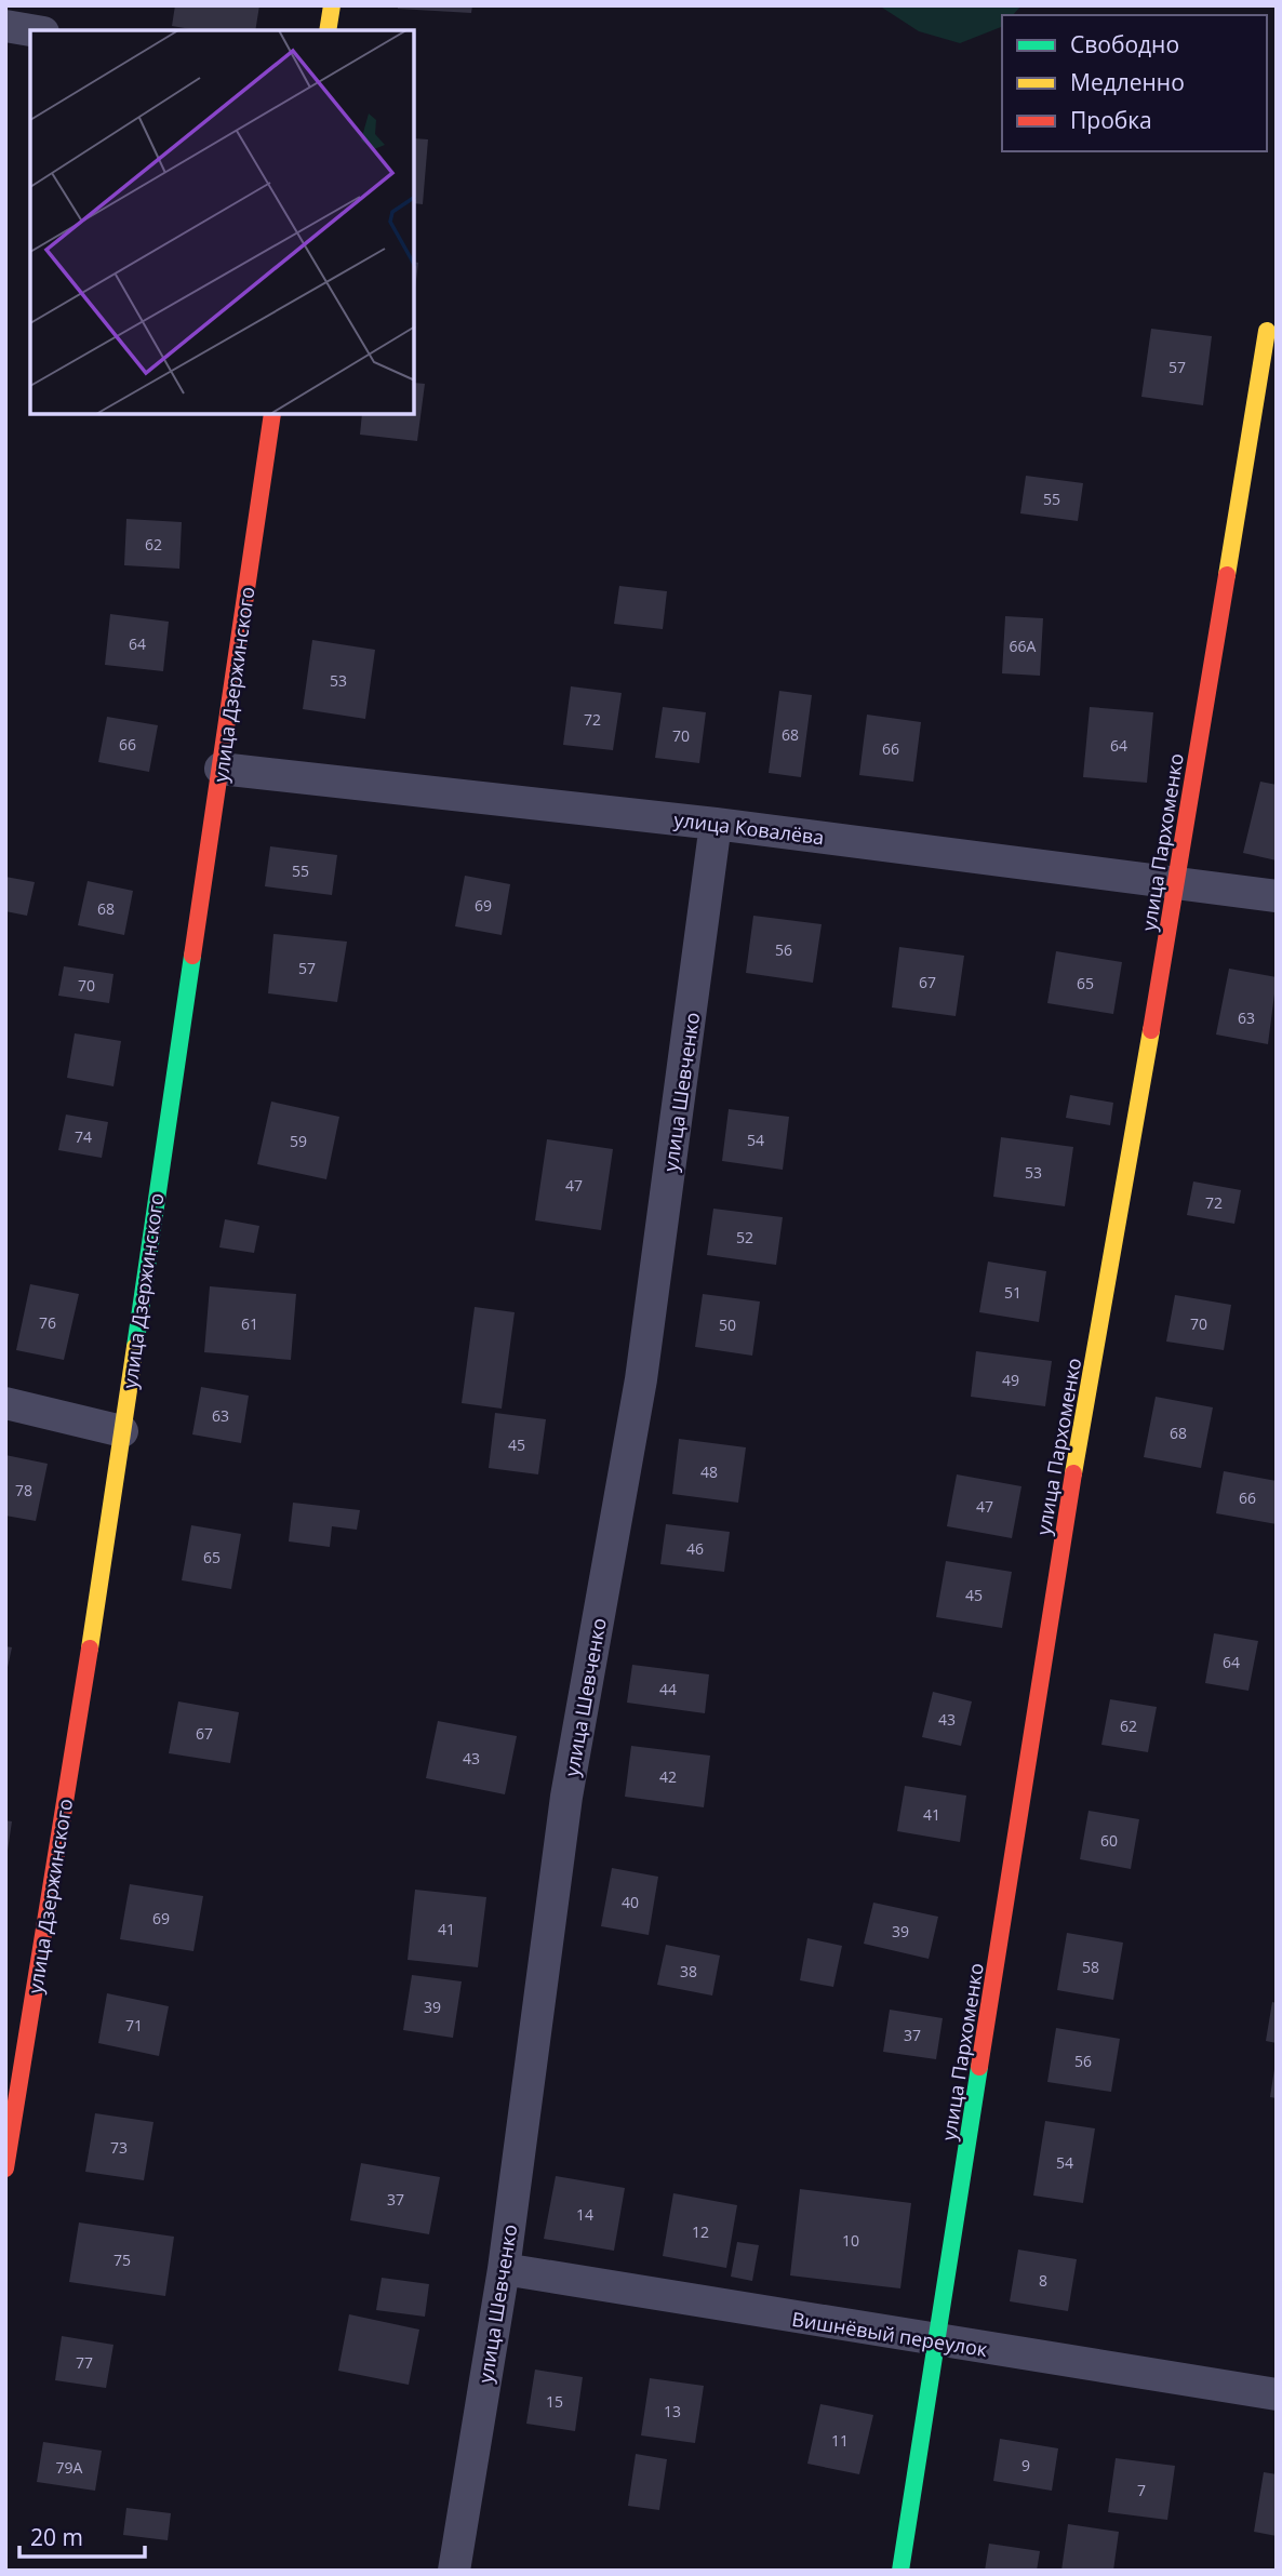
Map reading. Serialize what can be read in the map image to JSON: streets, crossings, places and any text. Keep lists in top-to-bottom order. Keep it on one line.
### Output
{"streets":{"street":["улица Дзержинского","улица Ковалёва","улица Пархоменко","улица Шевченко","Вишнёвый переулок"]},"crossings":[["улица Дзержинского","улица Ковалёва"],["улица Ковалёва","улица Пархоменко"],["улица Ковалёва","улица Шевченко"],["улица Пархоменко","Вишнёвый переулок"],["улица Шевченко","Вишнёвый переулок"]],"house_numbers":["57","55","62","64","66А","53","72","68","70","66","64","66","55","69","68","56","57","67","65","70","63","74","54","59","53","47","72","52","51","76","61","70","50","49","63","68","45","48","78","66","47","46","65","45","64","44","43","62","67","43","42","41","60","40","69","41","39","58","38","39","71","37","56","73","54","37","14","12","10","75","8","77","15","13","11","9","79А","7"],"legend":["Свободно","Медленно","Пробка"],"scale_bar":"20 m"}
